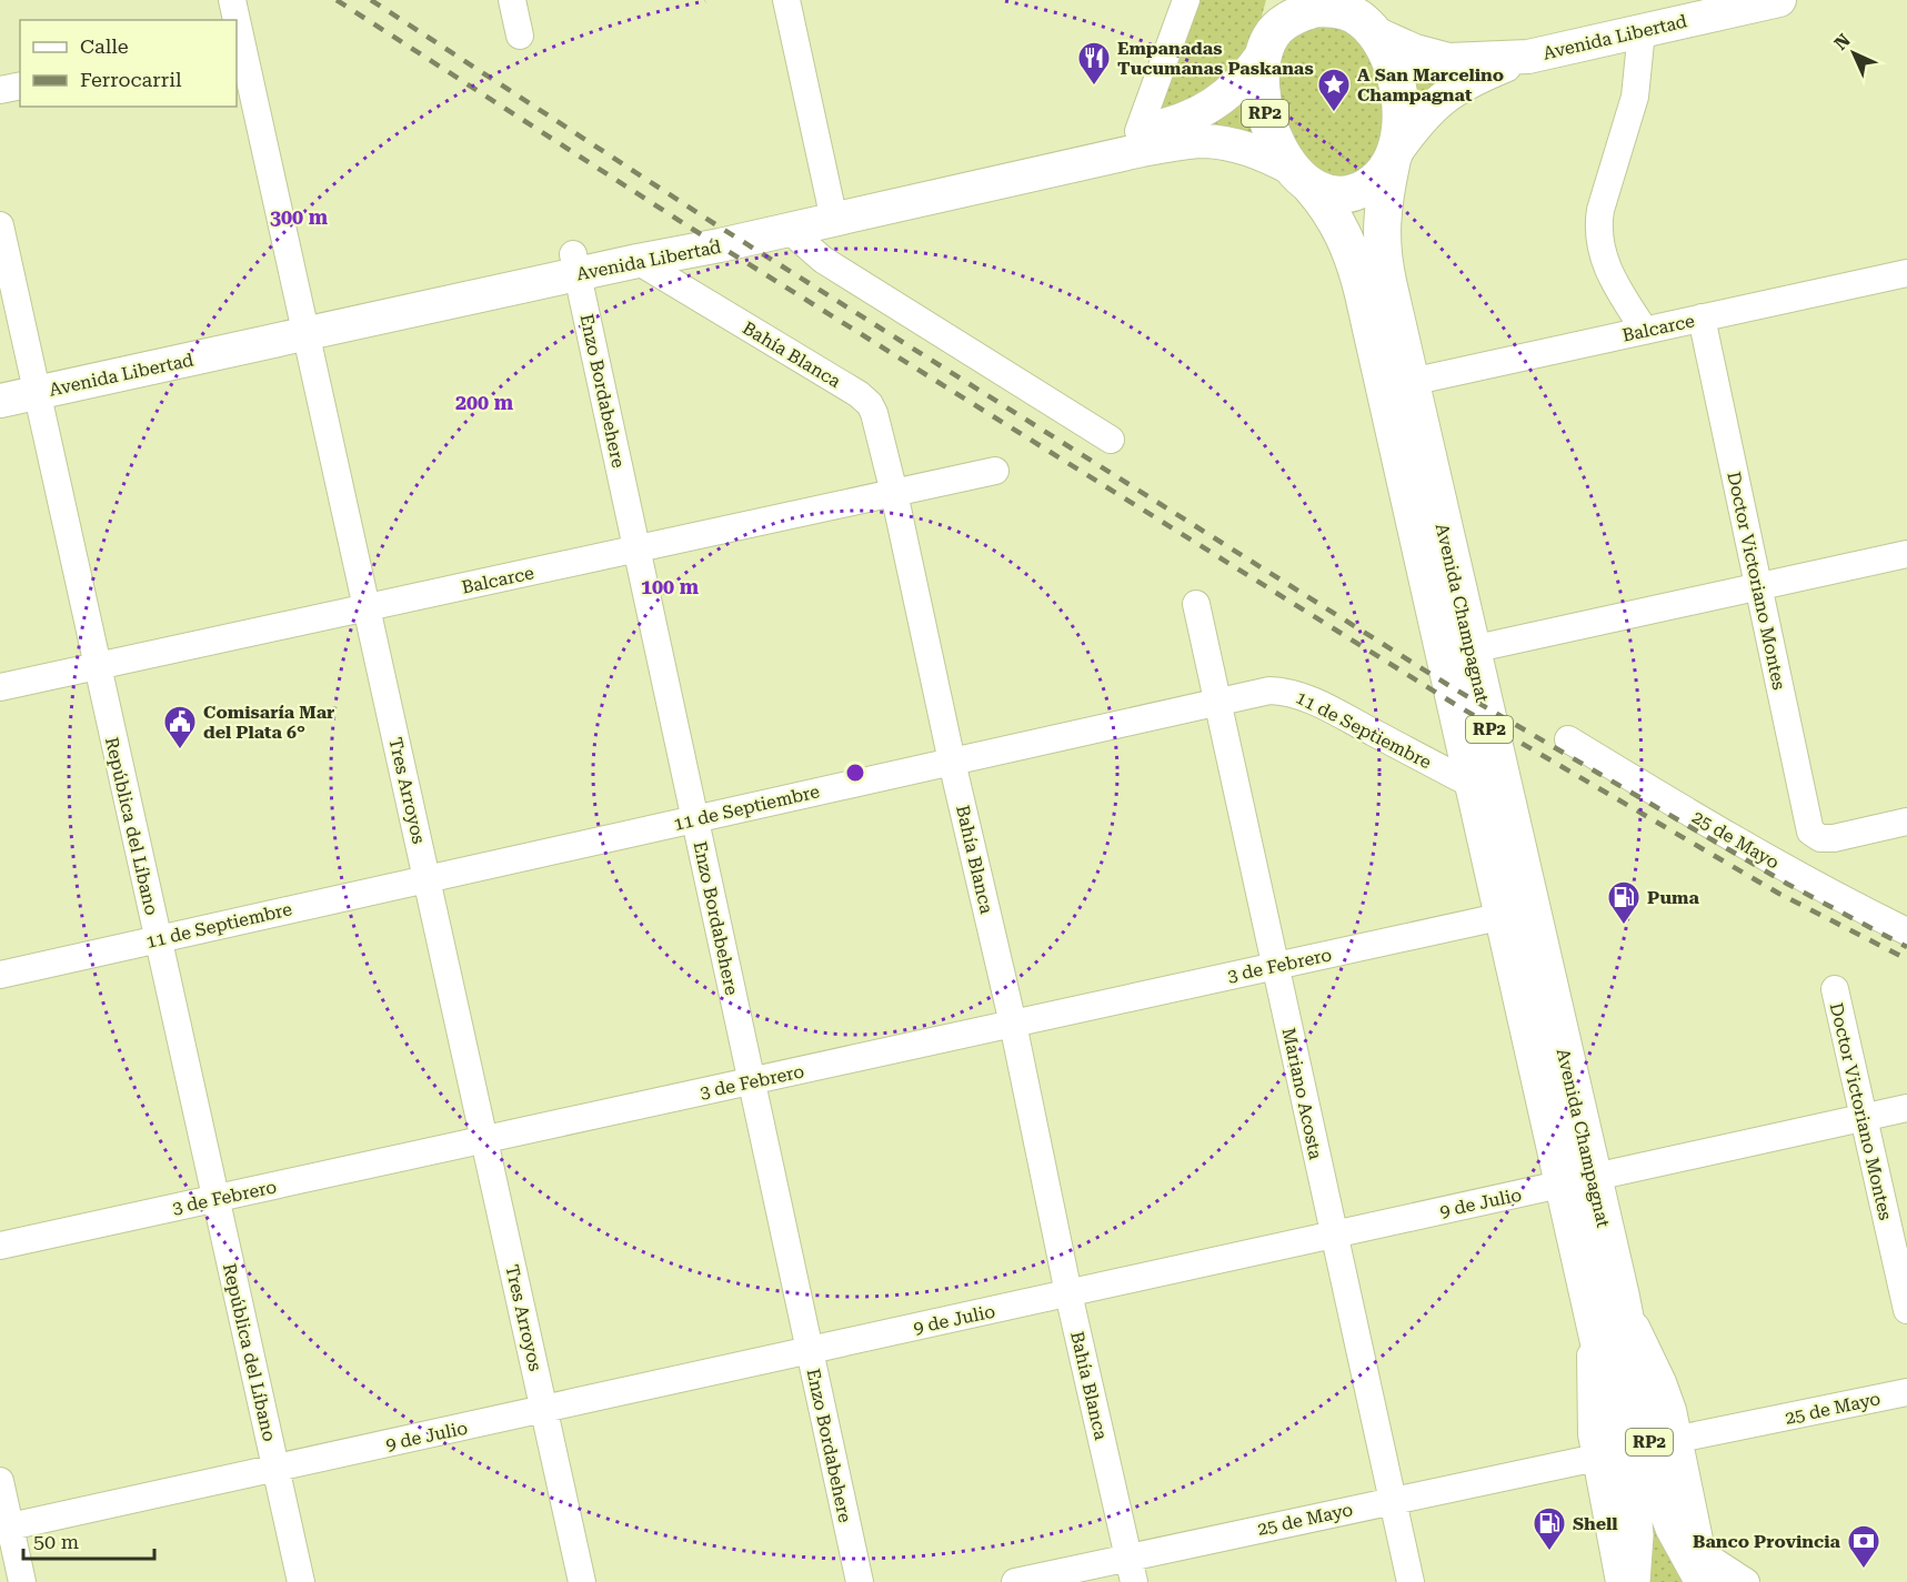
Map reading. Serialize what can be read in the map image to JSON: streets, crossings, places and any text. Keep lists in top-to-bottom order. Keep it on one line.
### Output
{"streets":{"highway":["RP2","Avenida Champagnat"],"main road":["Avenida Libertad"],"street":["Balcarce","Bahía Blanca","Enzo Bordabehere","Doctor Victoriano Montes","11 de Septiembre","Tres Arroyos","República del Líbano","25 de Mayo","3 de Febrero","Mariano Acosta","9 de Julio"]},"crossings":[["Avenida Libertad","RP2"],["Avenida Libertad","Bahía Blanca"],["Avenida Libertad","Enzo Bordabehere"],["Avenida Libertad","Avenida Champagnat"],["Avenida Libertad","Tres Arroyos"],["Avenida Libertad","República del Líbano"],["RP2","Avenida Champagnat"],["Balcarce","Bahía Blanca"],["Balcarce","Enzo Bordabehere"],["Balcarce","Doctor Victoriano Montes"],["Balcarce","Avenida Champagnat"],["Balcarce","Tres Arroyos"],["Balcarce","República del Líbano"],["Bahía Blanca","11 de Septiembre"],["Bahía Blanca","25 de Mayo"],["Bahía Blanca","3 de Febrero"],["Bahía Blanca","9 de Julio"],["Enzo Bordabehere","11 de Septiembre"],["Enzo Bordabehere","3 de Febrero"],["Enzo Bordabehere","9 de Julio"],["Doctor Victoriano Montes","9 de Julio"],["Avenida Champagnat","11 de Septiembre"],["Avenida Champagnat","25 de Mayo"],["Avenida Champagnat","3 de Febrero"],["Avenida Champagnat","9 de Julio"],["11 de Septiembre","Tres Arroyos"],["11 de Septiembre","República del Líbano"],["11 de Septiembre","Mariano Acosta"],["Tres Arroyos","3 de Febrero"],["Tres Arroyos","9 de Julio"],["República del Líbano","3 de Febrero"],["República del Líbano","9 de Julio"],["25 de Mayo","Mariano Acosta"],["3 de Febrero","Mariano Acosta"],["Mariano Acosta","9 de Julio"]],"places":{"restaurant":["Empanadas Tucumanas Paskanas"],"place":["A San Marcelino Champagnat"],"public building":["Comisaría Mar del Plata 6°"],"fuel station":["Puma","Shell"],"bank":["Banco Provincia"]},"legend":["Calle","Ferrocarril"],"scale_bar":"50 m","north":"top left","rings":["300 m","200 m","100 m"]}
